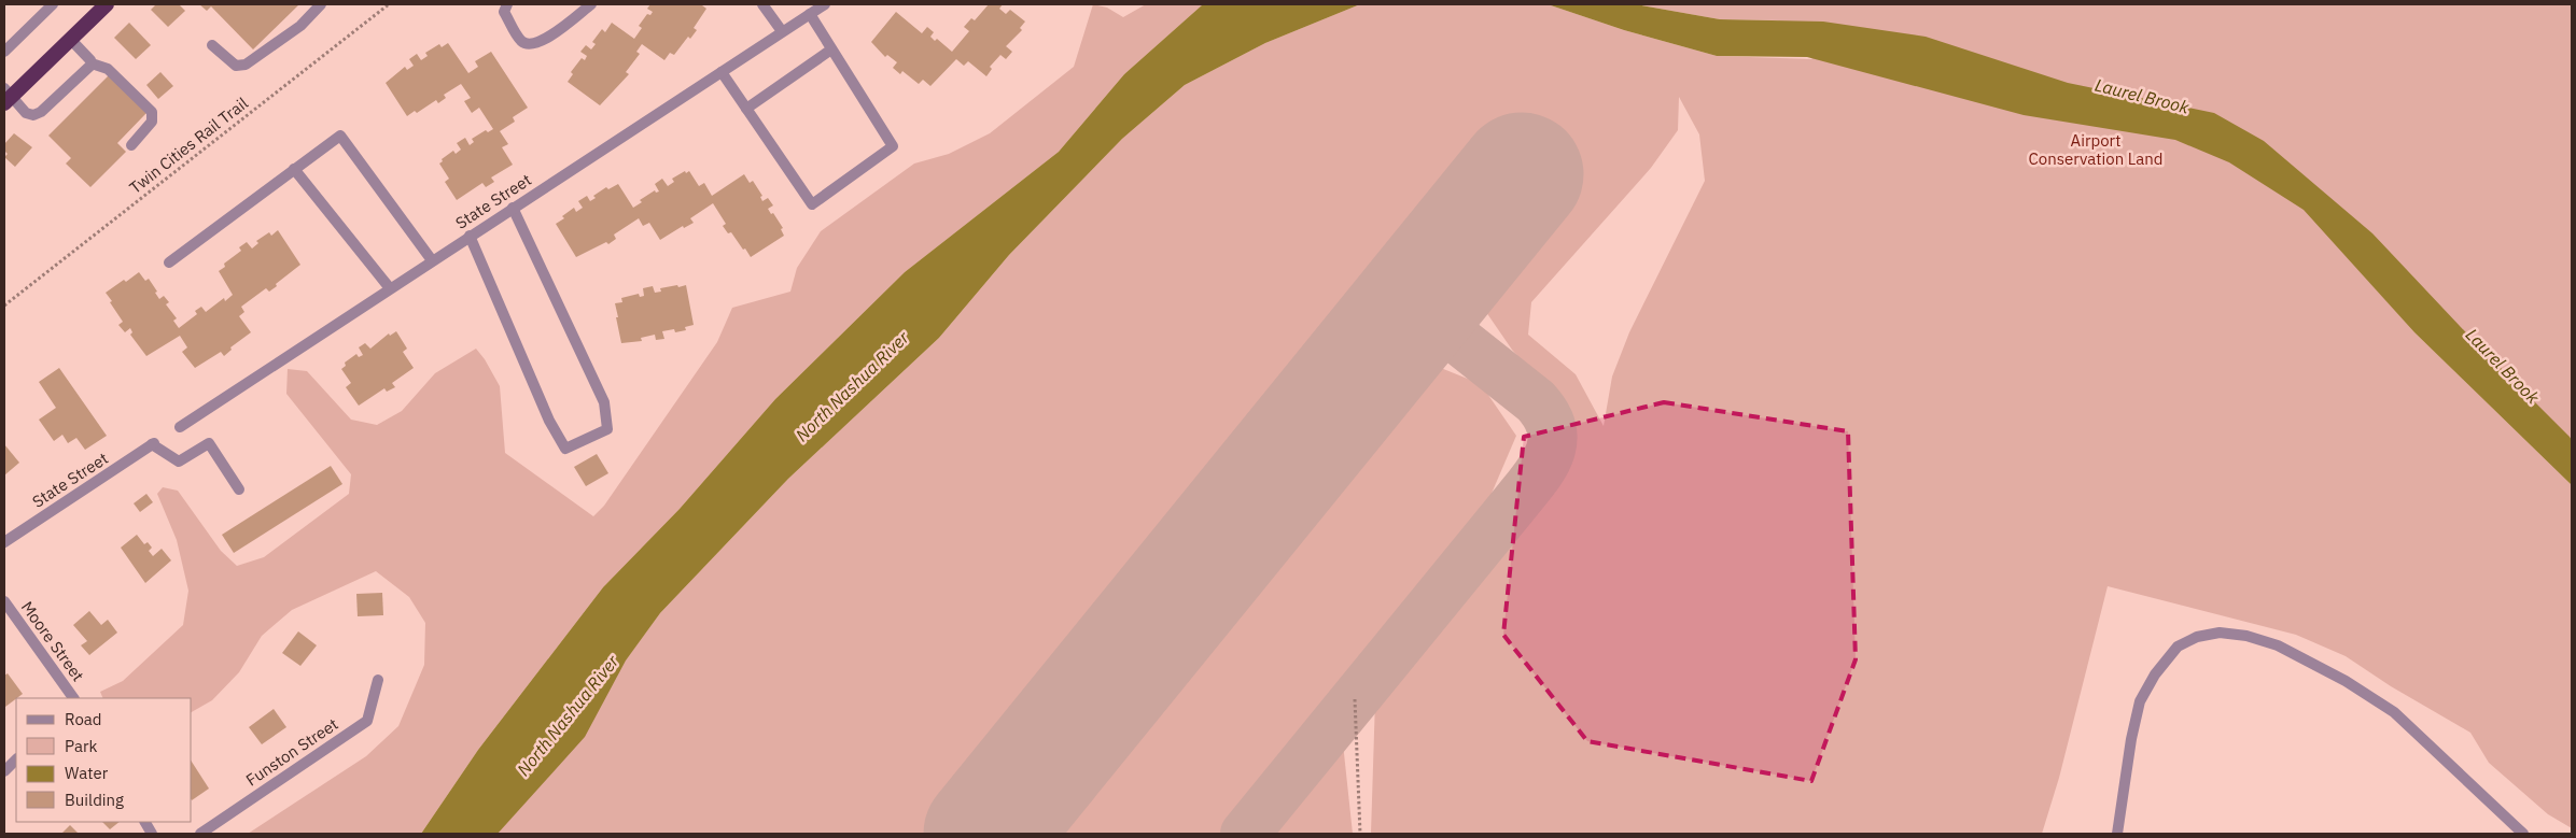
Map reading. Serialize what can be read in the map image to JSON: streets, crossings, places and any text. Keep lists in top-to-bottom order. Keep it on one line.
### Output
{"streets":{"street":["State Street","Moore Street","Funston Street"],"path":["Twin Cities Rail Trail"]},"water":["Laurel Brook","North Nashua River"],"parks":["Airport Conservation Land"],"legend":["Road","Park","Water","Building"]}
